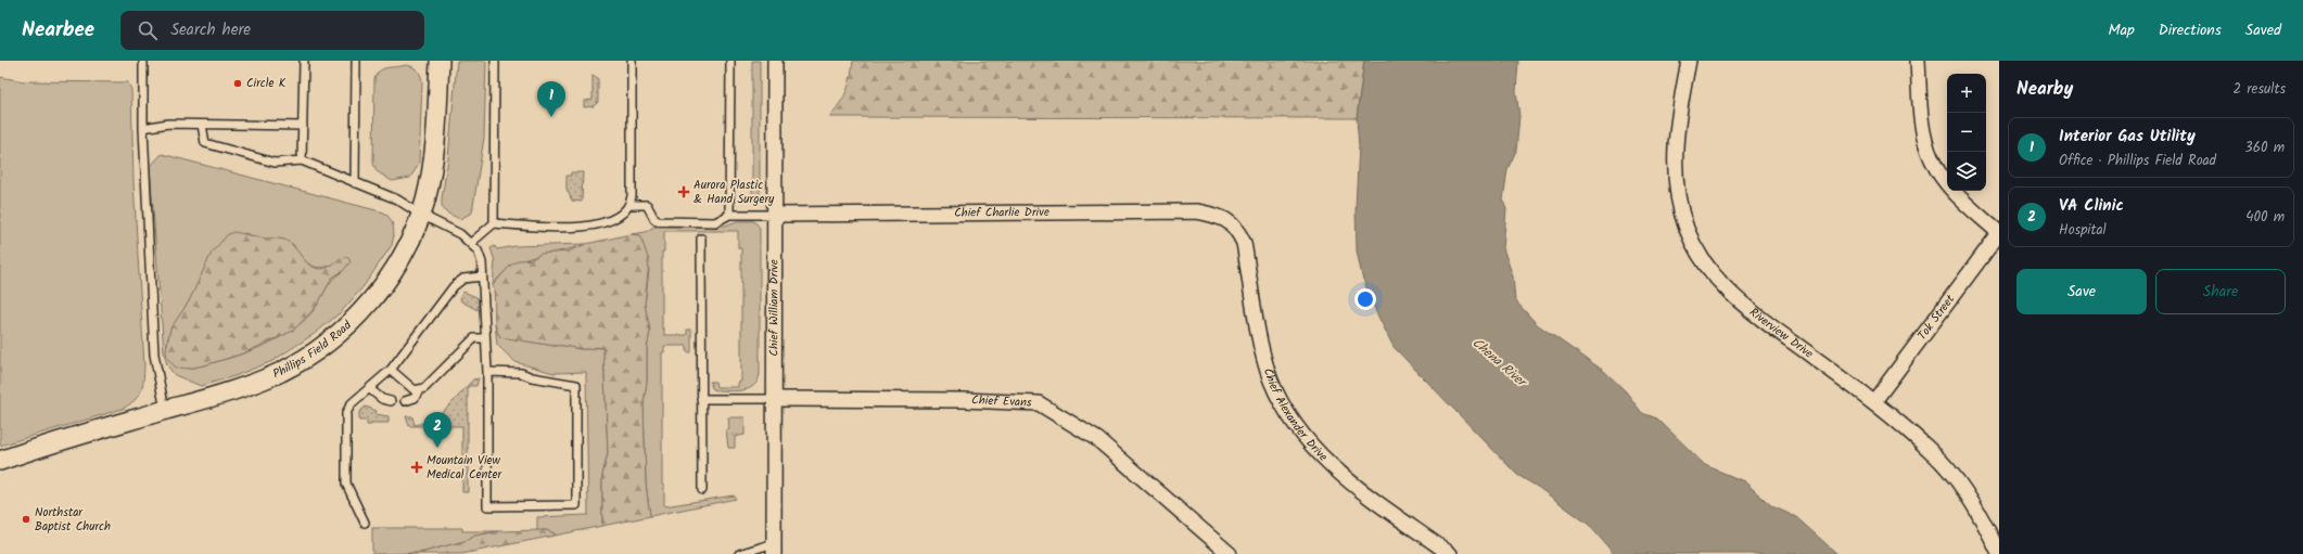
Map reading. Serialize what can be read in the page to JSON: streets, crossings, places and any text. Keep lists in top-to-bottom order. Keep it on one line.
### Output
{"streets":{"street":["Chief Charlie Drive","Chief William Drive","Tok Street","Riverview Drive","Phillips Field Road","Chief Evans","Chief Alexander Drive"]},"crossings":[["Chief Charlie Drive","Chief William Drive"],["Chief Charlie Drive","Chief Alexander Drive"],["Chief William Drive","Chief Evans"],["Tok Street","Riverview Drive"]],"water":["Chena River"],"places":{"other":["Circle K","Northstar Baptist Church"],"health":["Aurora Plastic & Hand Surgery","Mountain View Medical Center"]},"page":{"header":"Nearbee","search":"Search here","nav":["Map","Directions","Saved"],"heading":["Nearby","2 results"],"map_buttons":["+","−"],"pins":["1","2"],"list":[{"mark":"1","name":"Interior Gas Utility","note":"Office · Phillips Field Road","value":"360 m"},{"mark":"2","name":"VA Clinic","note":"Hospital","value":"400 m"}],"buttons":["Save","Share"]}}
